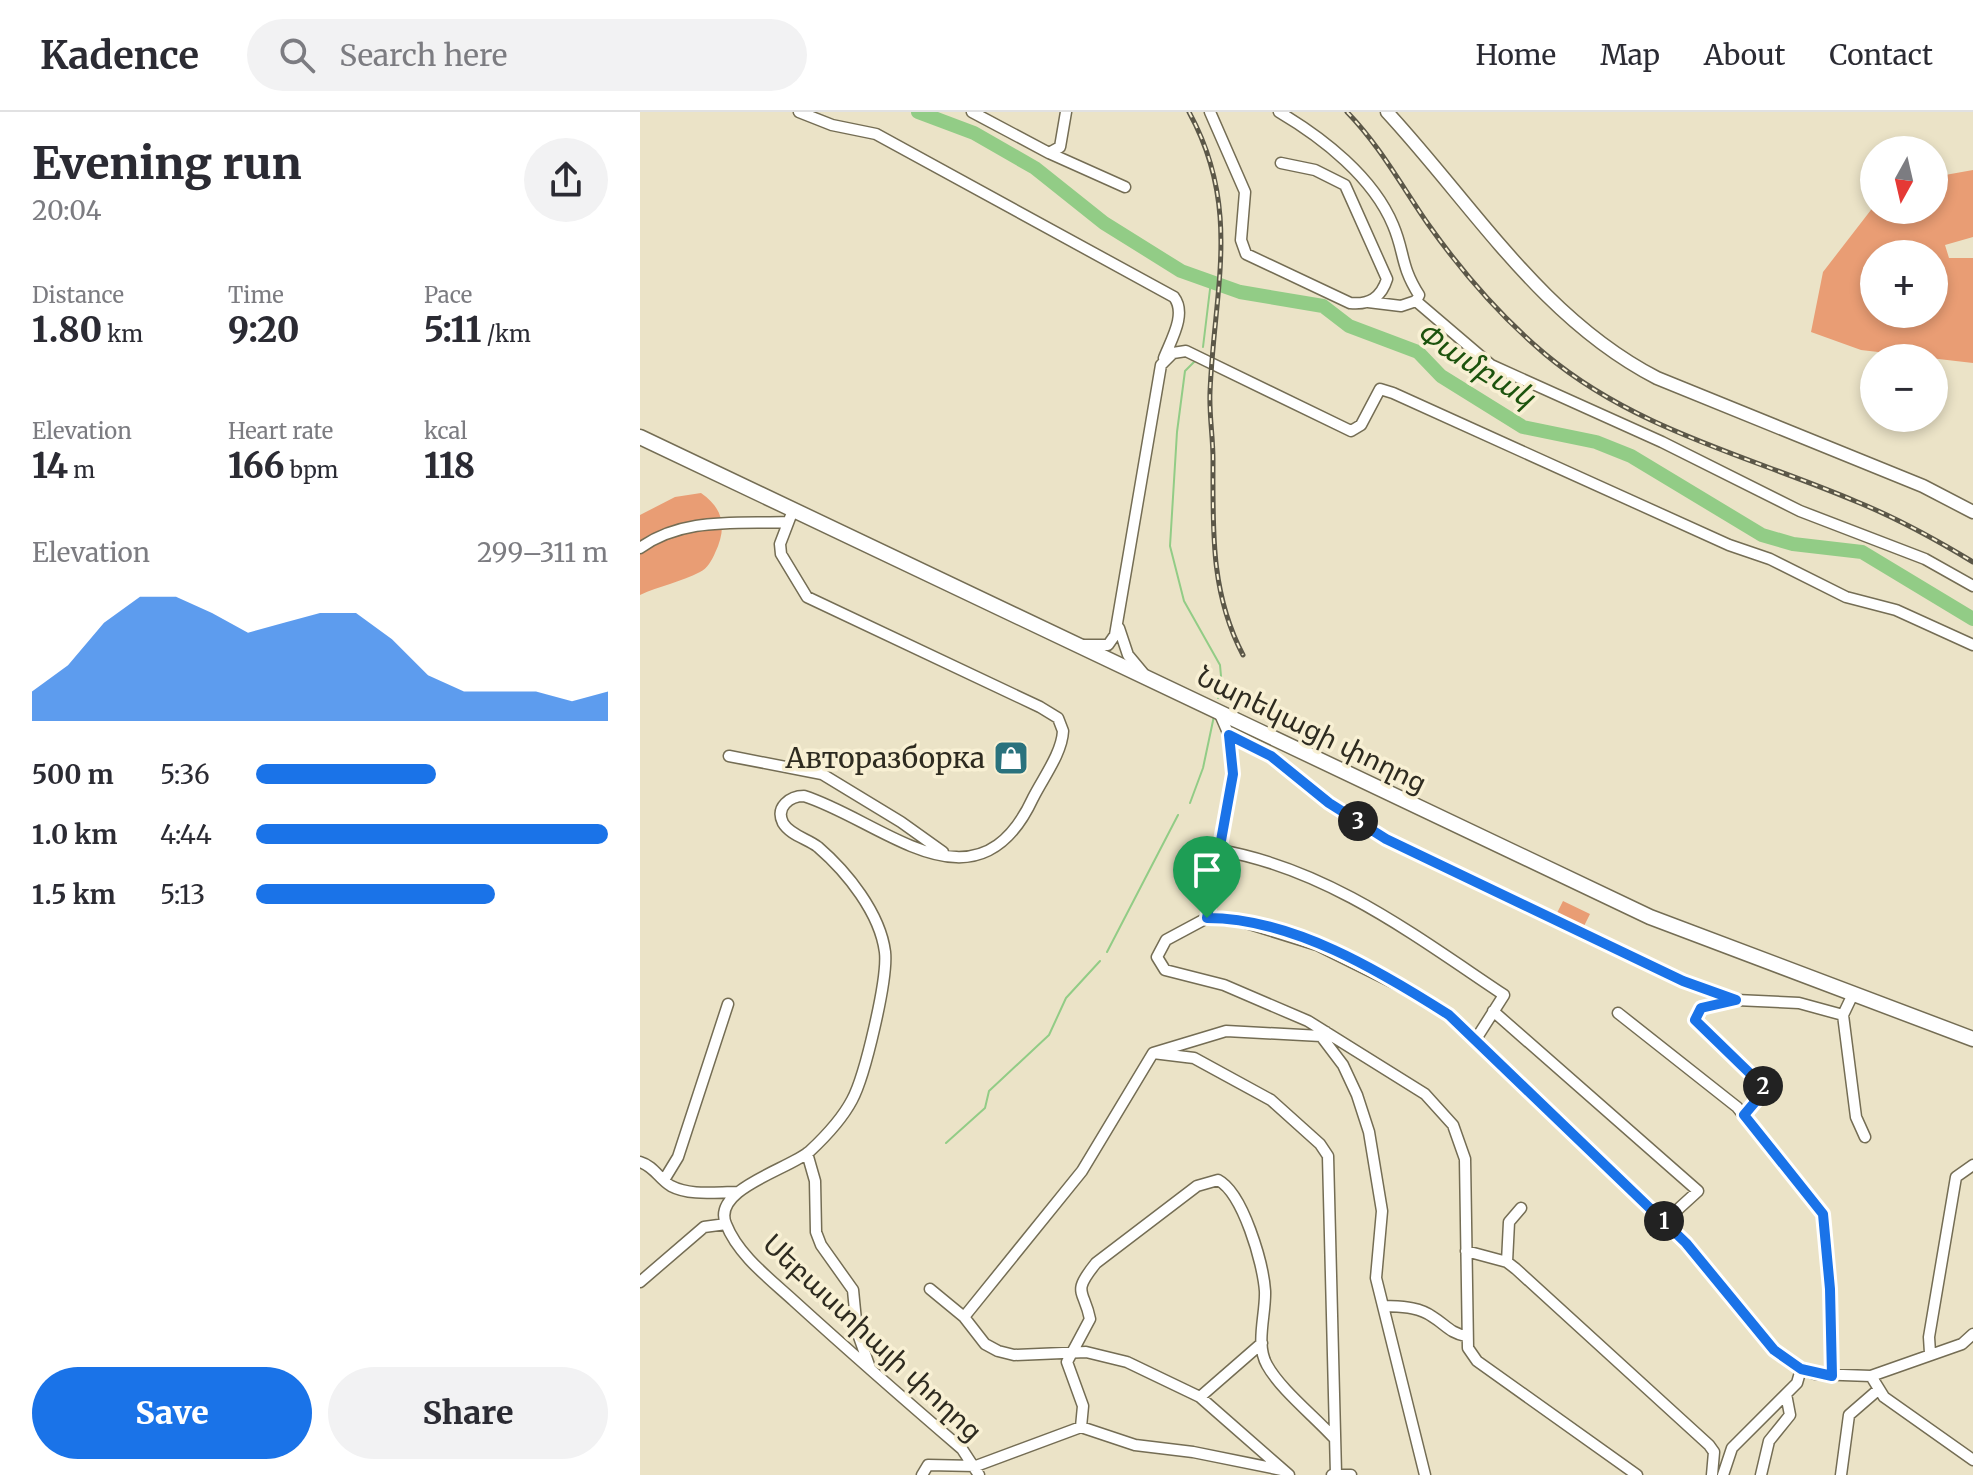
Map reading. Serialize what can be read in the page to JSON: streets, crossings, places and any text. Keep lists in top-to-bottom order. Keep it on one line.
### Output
{"streets":{"highway":["Նարեկացի փողոց"],"street":["Սեբաստիայի փողոց"]},"water":["Փամբակ"],"places":{"shop":["Авторазборка"]},"north":"bottom","page":{"header":"Kadence","search":"Search here","nav":["Home","Map","About","Contact"],"heading":["Evening run","20:04"],"map_buttons":["+","−"],"stats":[["Distance","1.80 km"],["Time","9:20"],["Pace","5:11 /km"],["Elevation","14 m"],["Heart rate","166 bpm"],["kcal","118"]],"chart":["Elevation","299–311 m"],"list":[{"name":"500 m","note":"5:36"},{"name":"1.0 km","note":"4:44"},{"name":"1.5 km","note":"5:13"}],"pins":["3","2","1"],"buttons":["Save","Share"]}}
